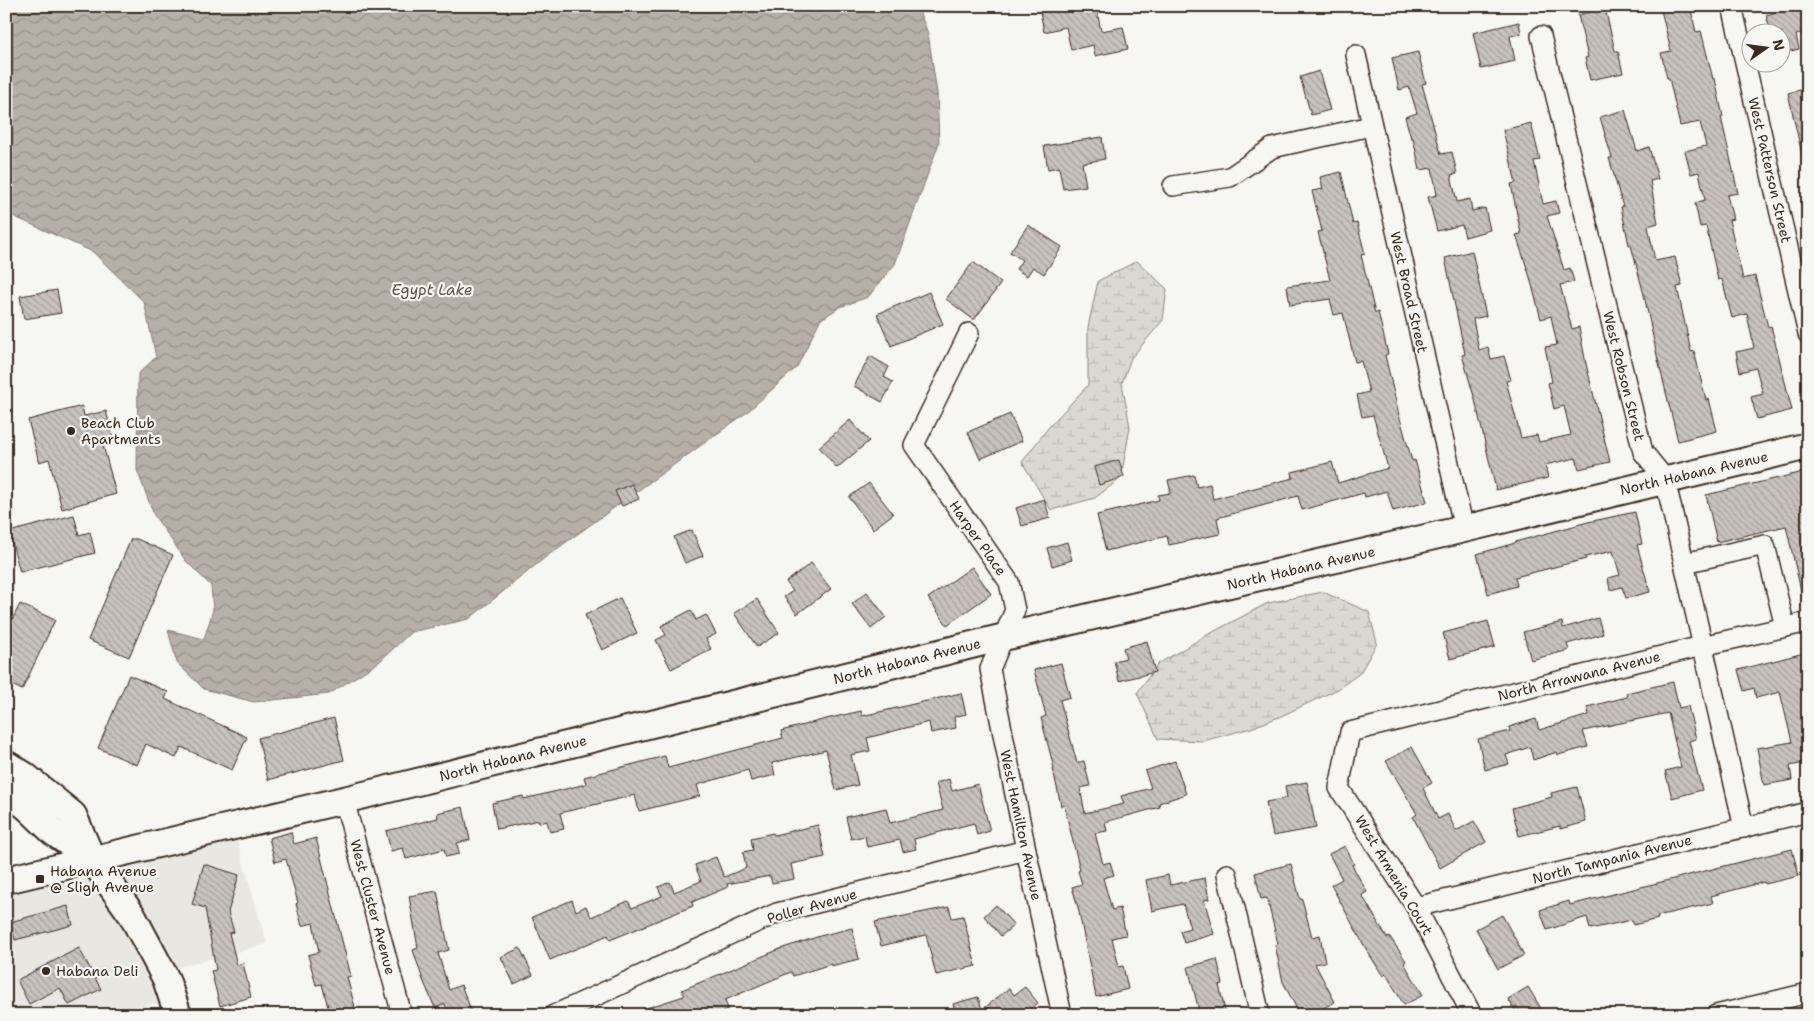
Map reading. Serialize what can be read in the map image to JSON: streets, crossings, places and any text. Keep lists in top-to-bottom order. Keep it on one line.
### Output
{"streets":{"street":["West Patterson Street","West Broad Street","West Robson Street","North Habana Avenue","Harper Place","North Arrawana Avenue","West Hamilton Avenue","North Tampania Avenue","West Armenia Court","Poller Avenue","West Cluster Avenue"]},"crossings":[["West Broad Street","North Habana Avenue"],["West Robson Street","North Habana Avenue"],["West Robson Street","North Arrawana Avenue"],["West Robson Street","North Tampania Avenue"],["North Habana Avenue","Harper Place"],["North Habana Avenue","West Hamilton Avenue"],["North Habana Avenue","West Cluster Avenue"],["Harper Place","West Hamilton Avenue"],["North Arrawana Avenue","West Armenia Court"],["West Hamilton Avenue","Poller Avenue"],["North Tampania Avenue","West Armenia Court"]],"water":["Egypt Lake"],"places":{"other":["Beach Club Apartments","Habana Deli"],"transit":["Habana Avenue @ Sligh Avenue"]},"north":"right"}
